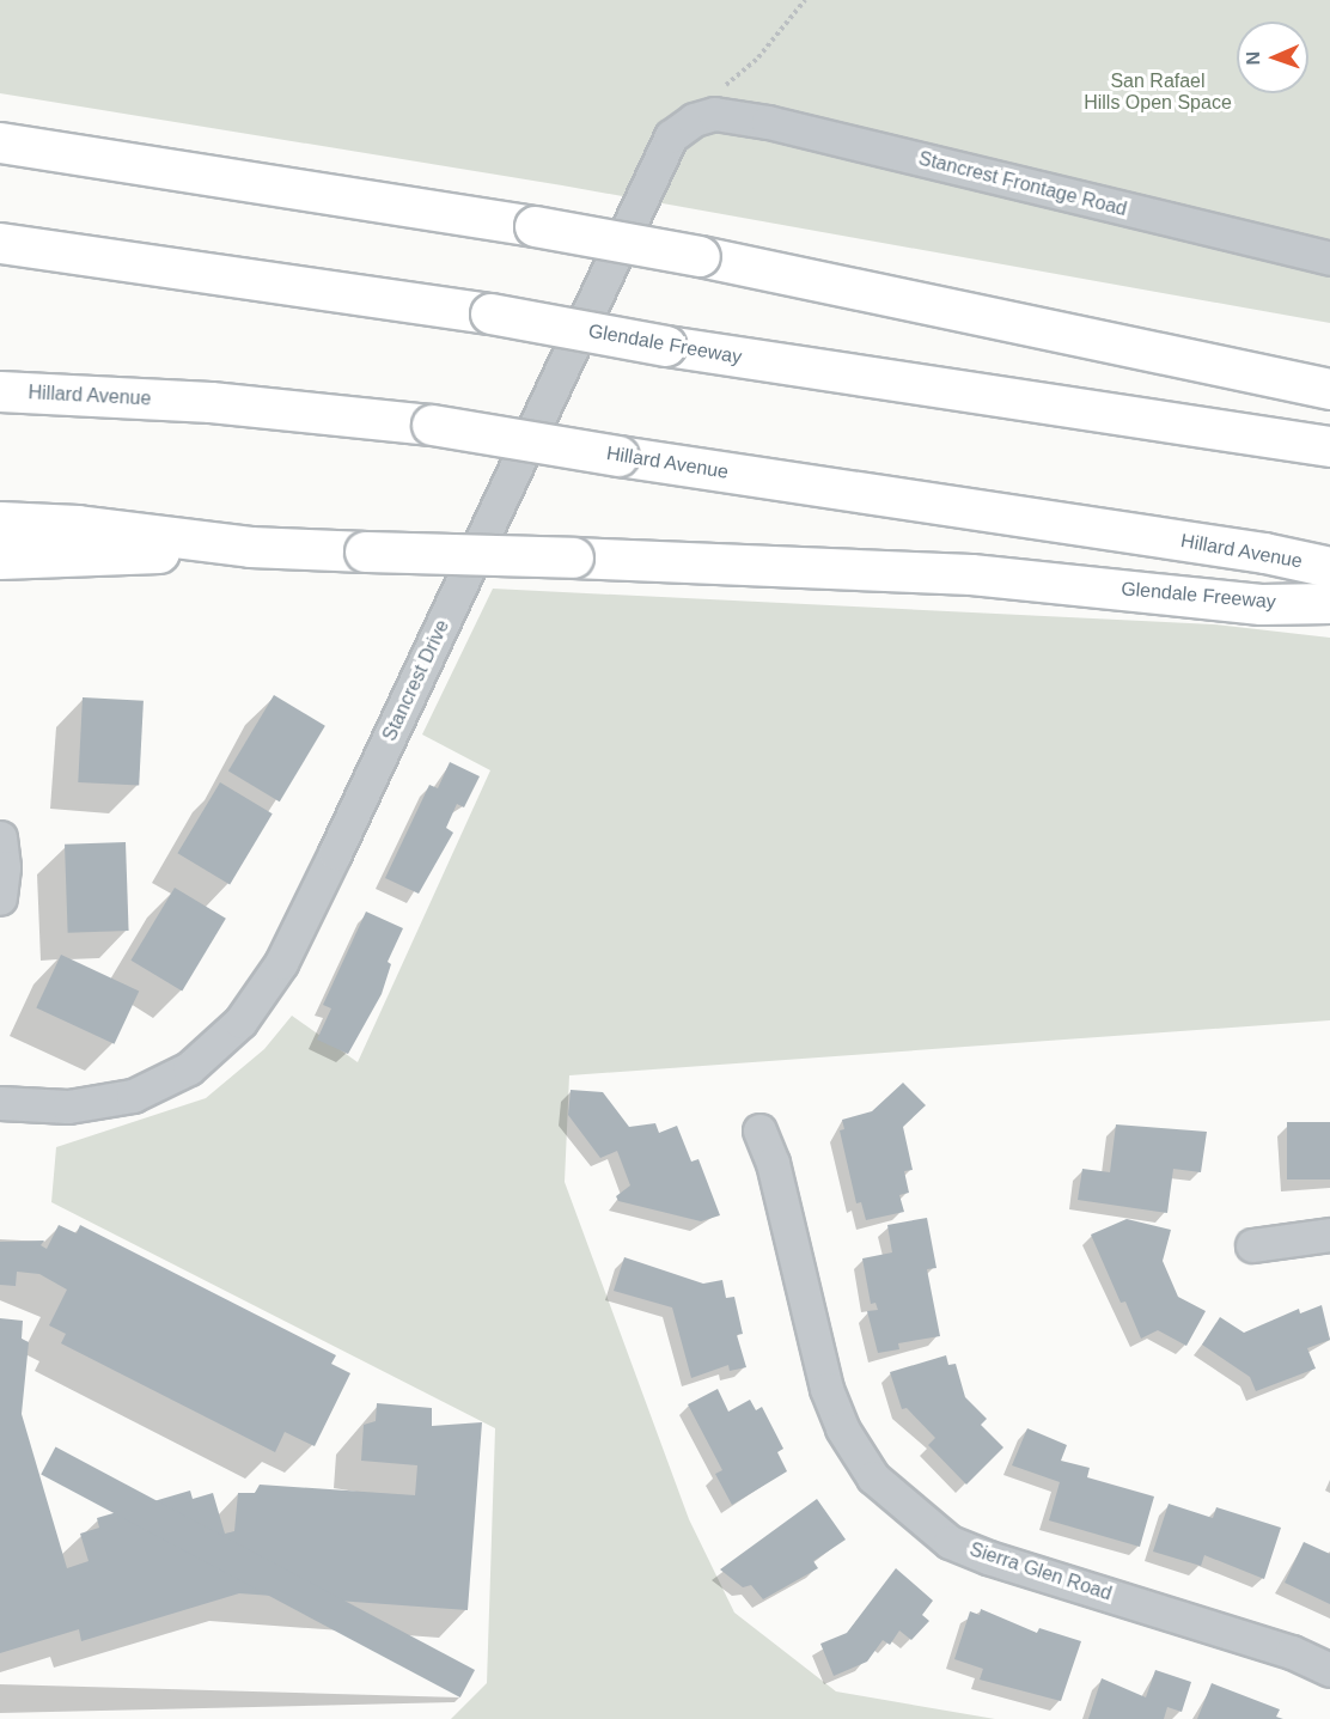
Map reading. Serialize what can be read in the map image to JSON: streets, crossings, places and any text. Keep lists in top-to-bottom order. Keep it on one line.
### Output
{"streets":{"highway":["Glendale Freeway","Hillard Avenue"],"street":["Stancrest Frontage Road","Stancrest Drive","Sierra Glen Road"]},"crossings":[["Stancrest Frontage Road","Stancrest Drive"]],"parks":["San Rafael Hills Open Space"],"north":"left"}
